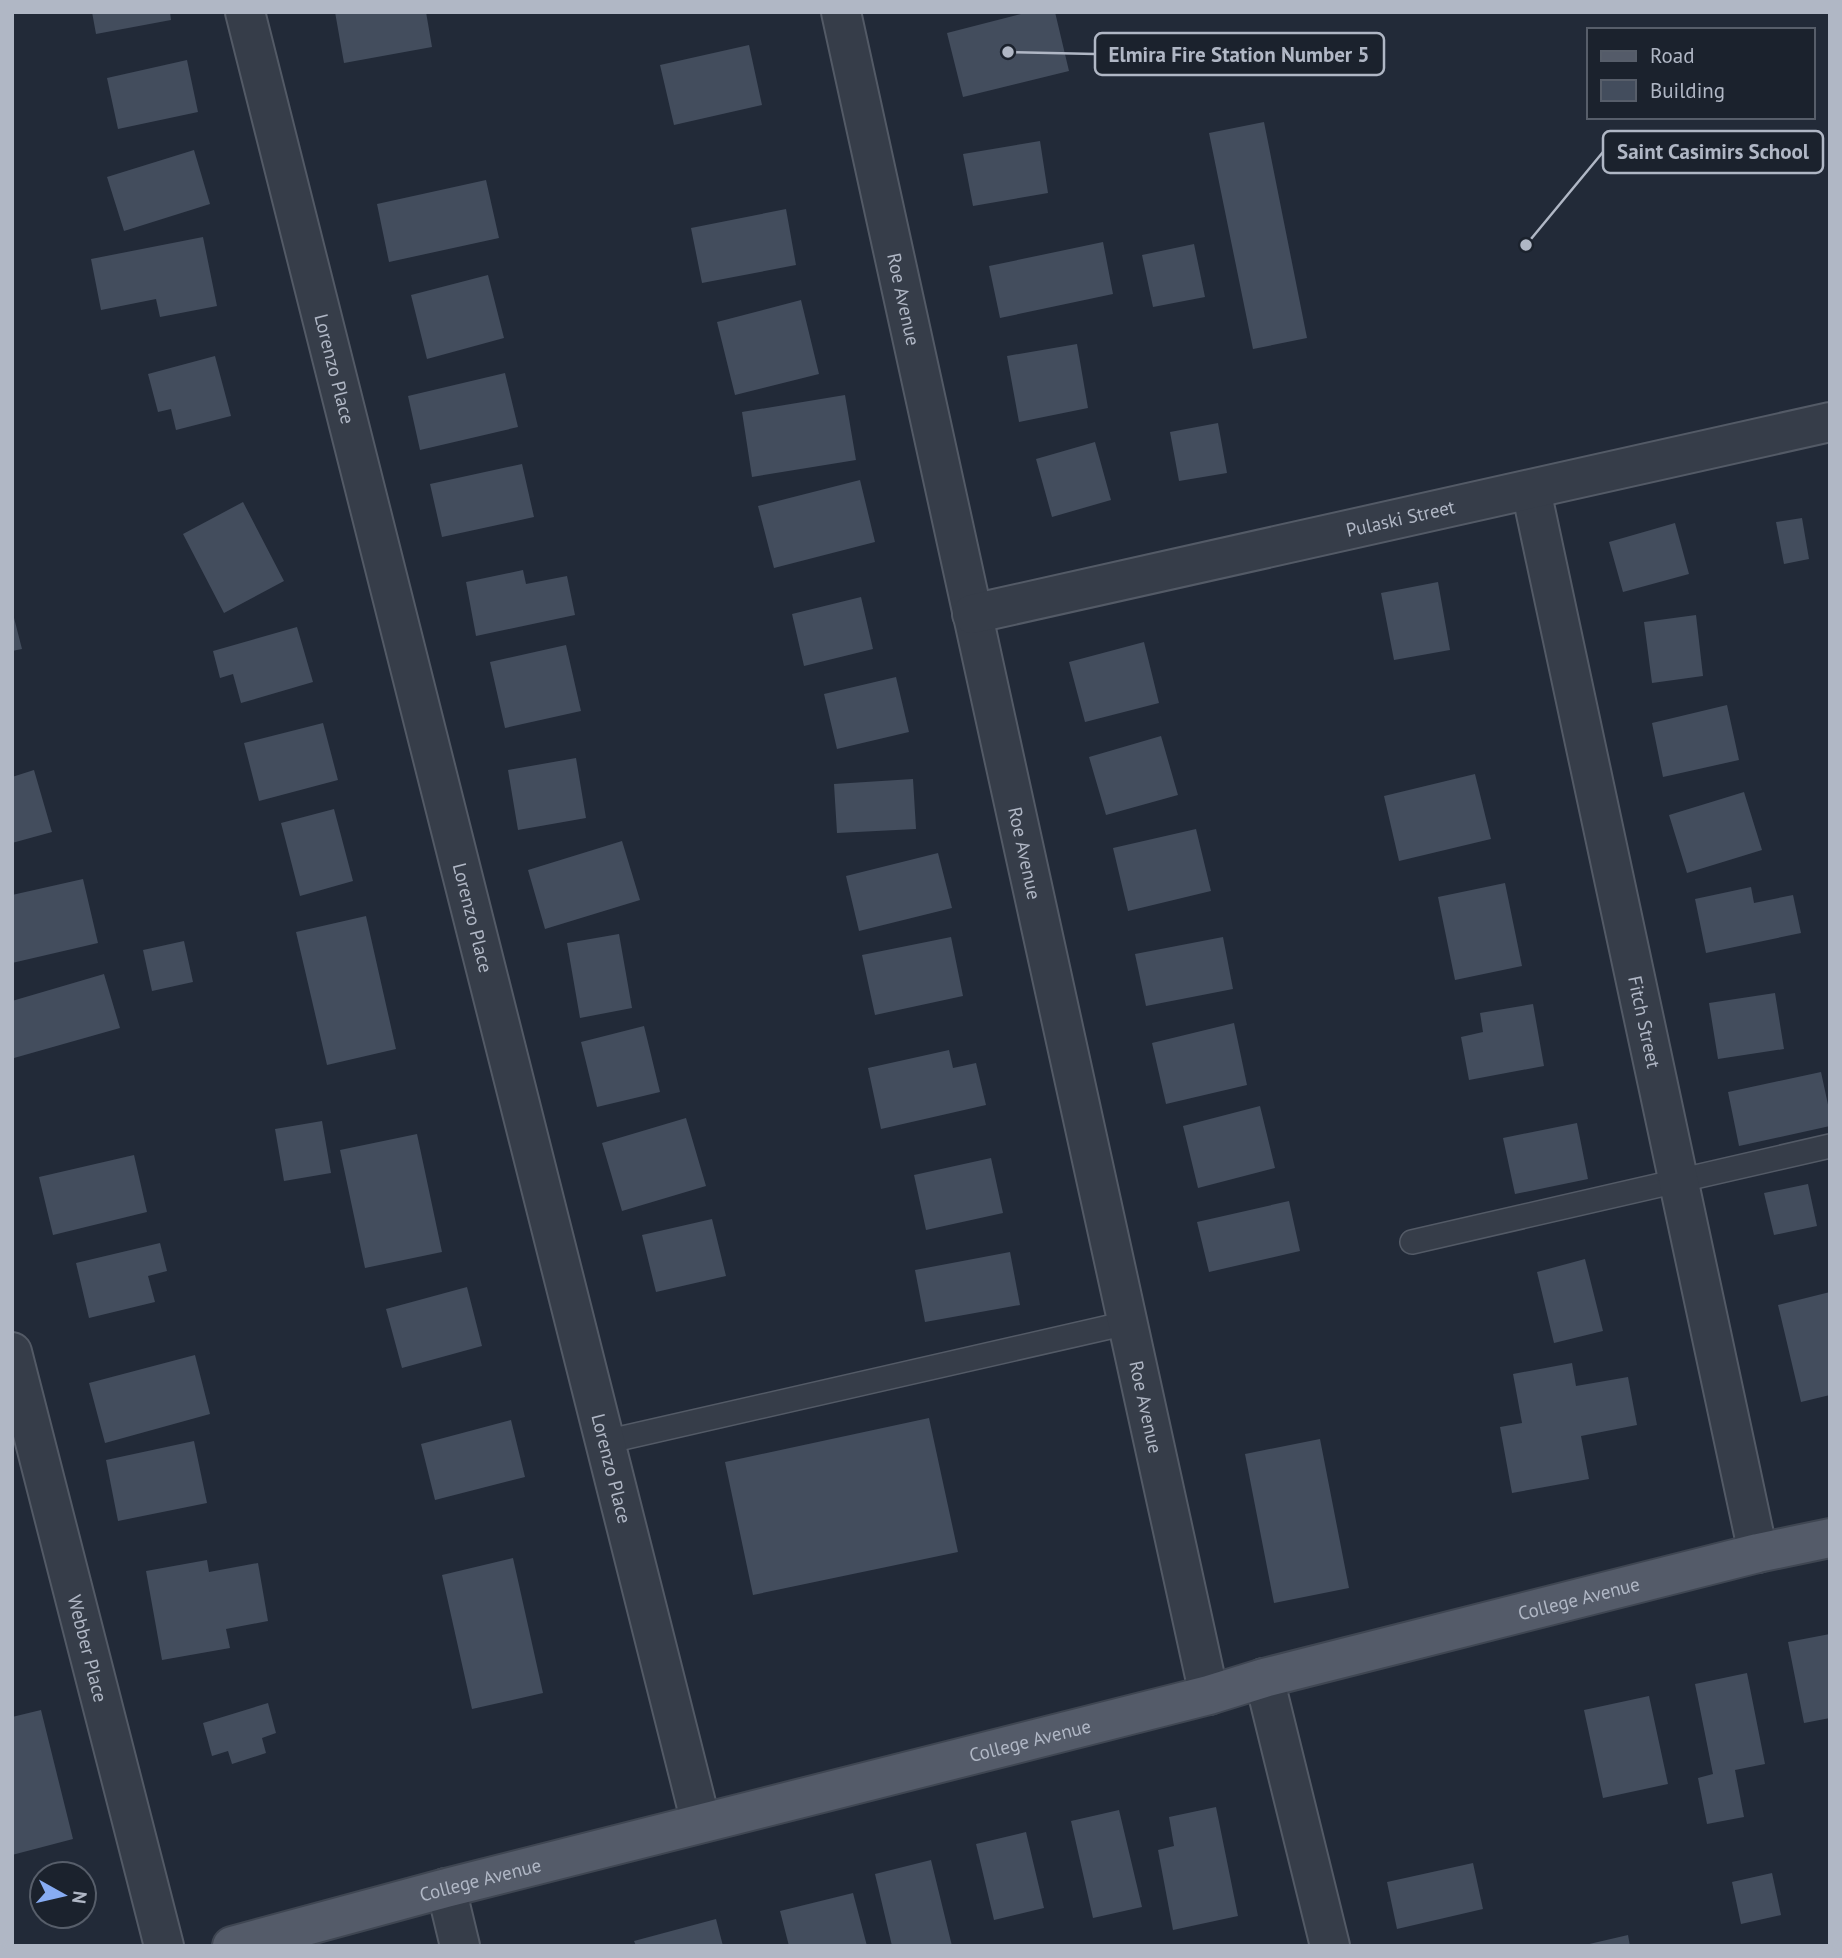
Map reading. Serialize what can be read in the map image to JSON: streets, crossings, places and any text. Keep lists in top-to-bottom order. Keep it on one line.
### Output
{"streets":{"main road":["College Avenue"],"street":["Roe Avenue","Lorenzo Place","Pulaski Street","Fitch Street","Webber Place"]},"crossings":[["Roe Avenue","Pulaski Street"],["Roe Avenue","College Avenue"],["Lorenzo Place","College Avenue"],["Pulaski Street","Fitch Street"],["Fitch Street","College Avenue"]],"places":["Elmira Fire Station Number 5","Saint Casimirs School"],"legend":["Road","Building"],"north":"right"}
